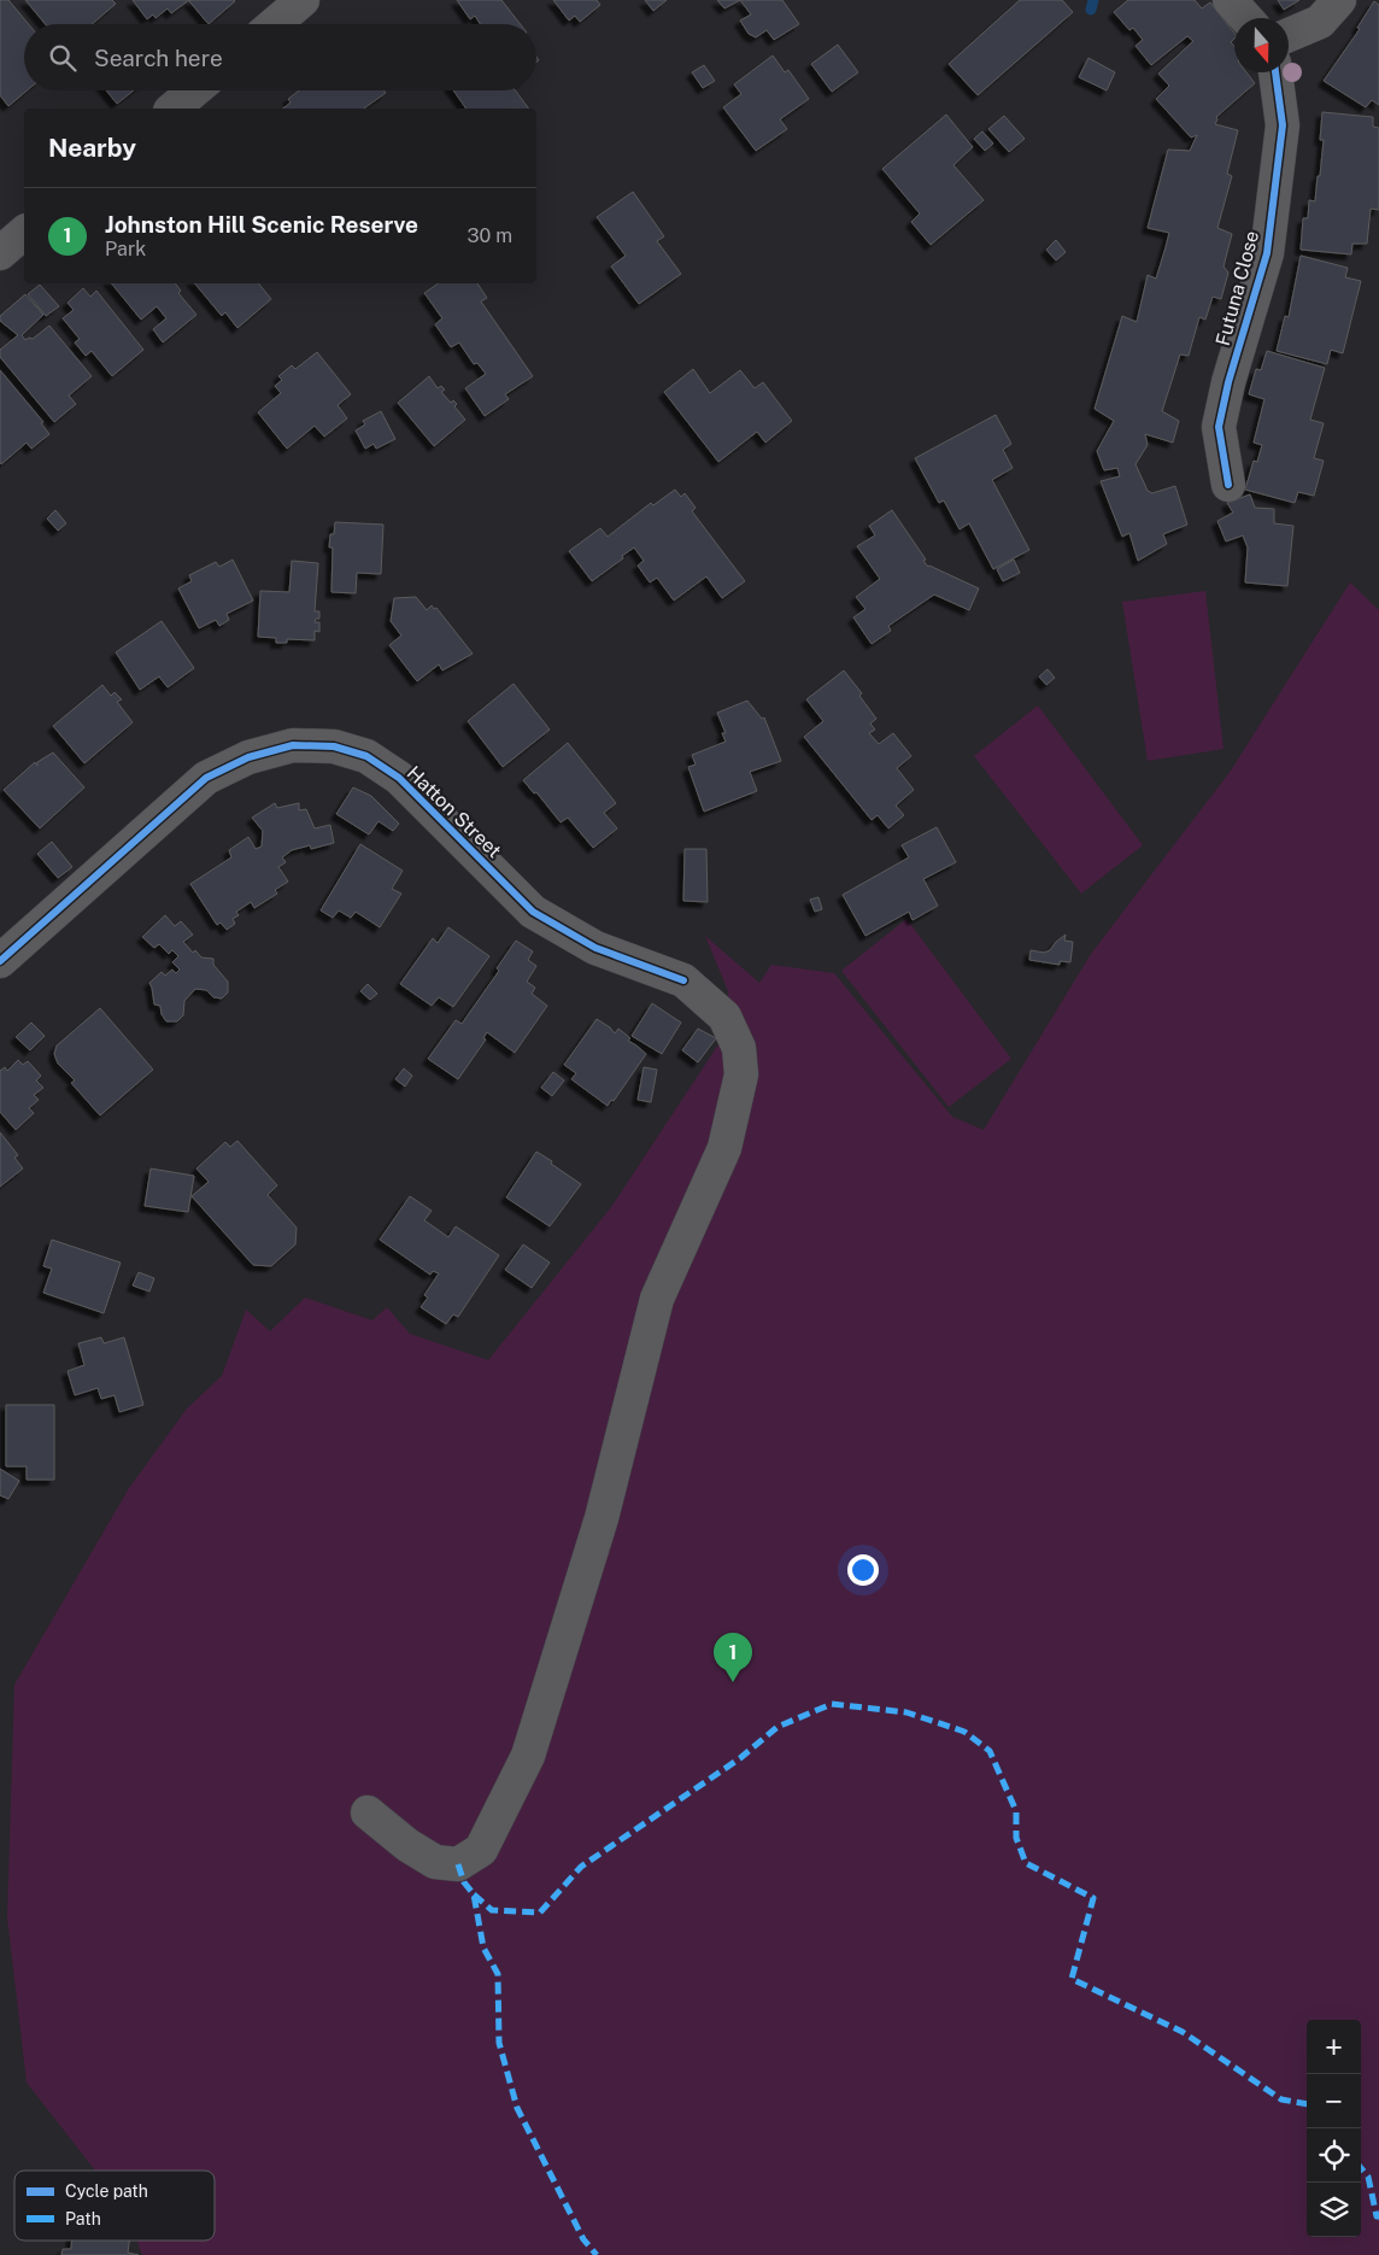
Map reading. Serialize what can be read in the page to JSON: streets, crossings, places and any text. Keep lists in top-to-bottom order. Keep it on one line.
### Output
{"streets":{"street":["Futuna Close","Hatton Street"]},"legend":["Cycle path","Path"],"north":"bottom","page":{"search":"Search here","heading":"Nearby","list":[{"mark":"1","name":"Johnston Hill Scenic Reserve","note":"Park","value":"30 m"}],"pins":"1","map_buttons":["+","−"]}}
